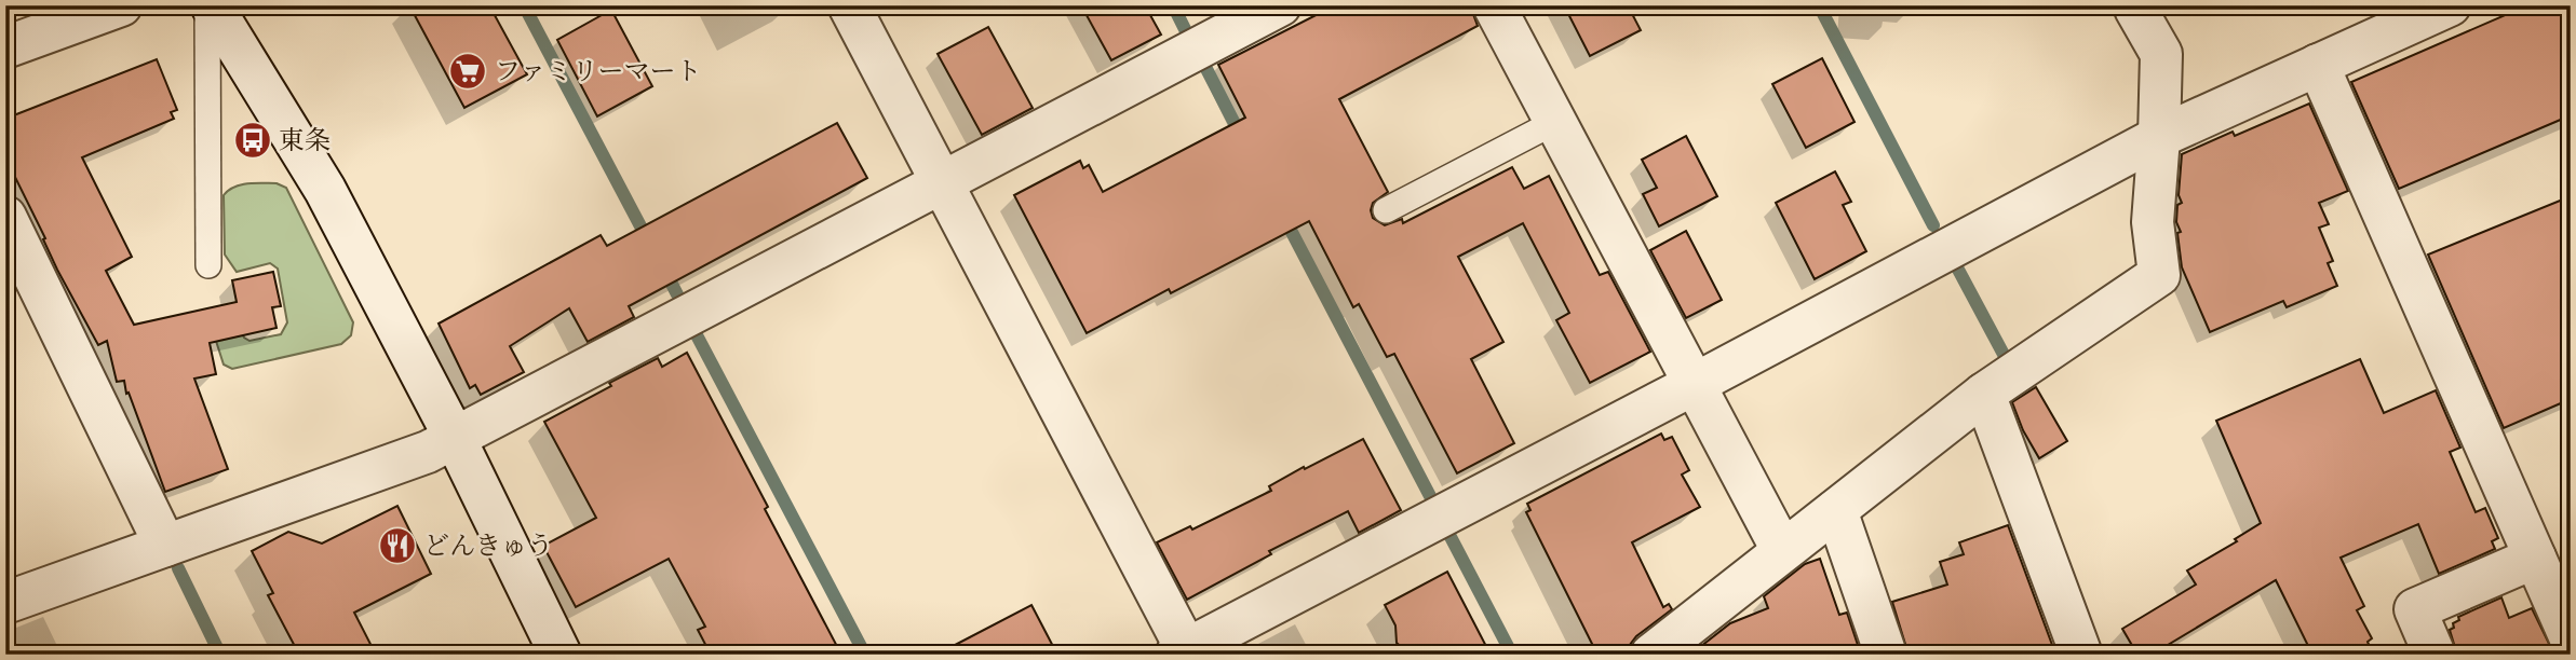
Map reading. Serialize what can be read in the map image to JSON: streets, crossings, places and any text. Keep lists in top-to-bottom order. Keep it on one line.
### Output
{"places":{"supermarket":["ファミリーマート"],"bus stop":["東条"],"restaurant":["どんきゅう"]}}
